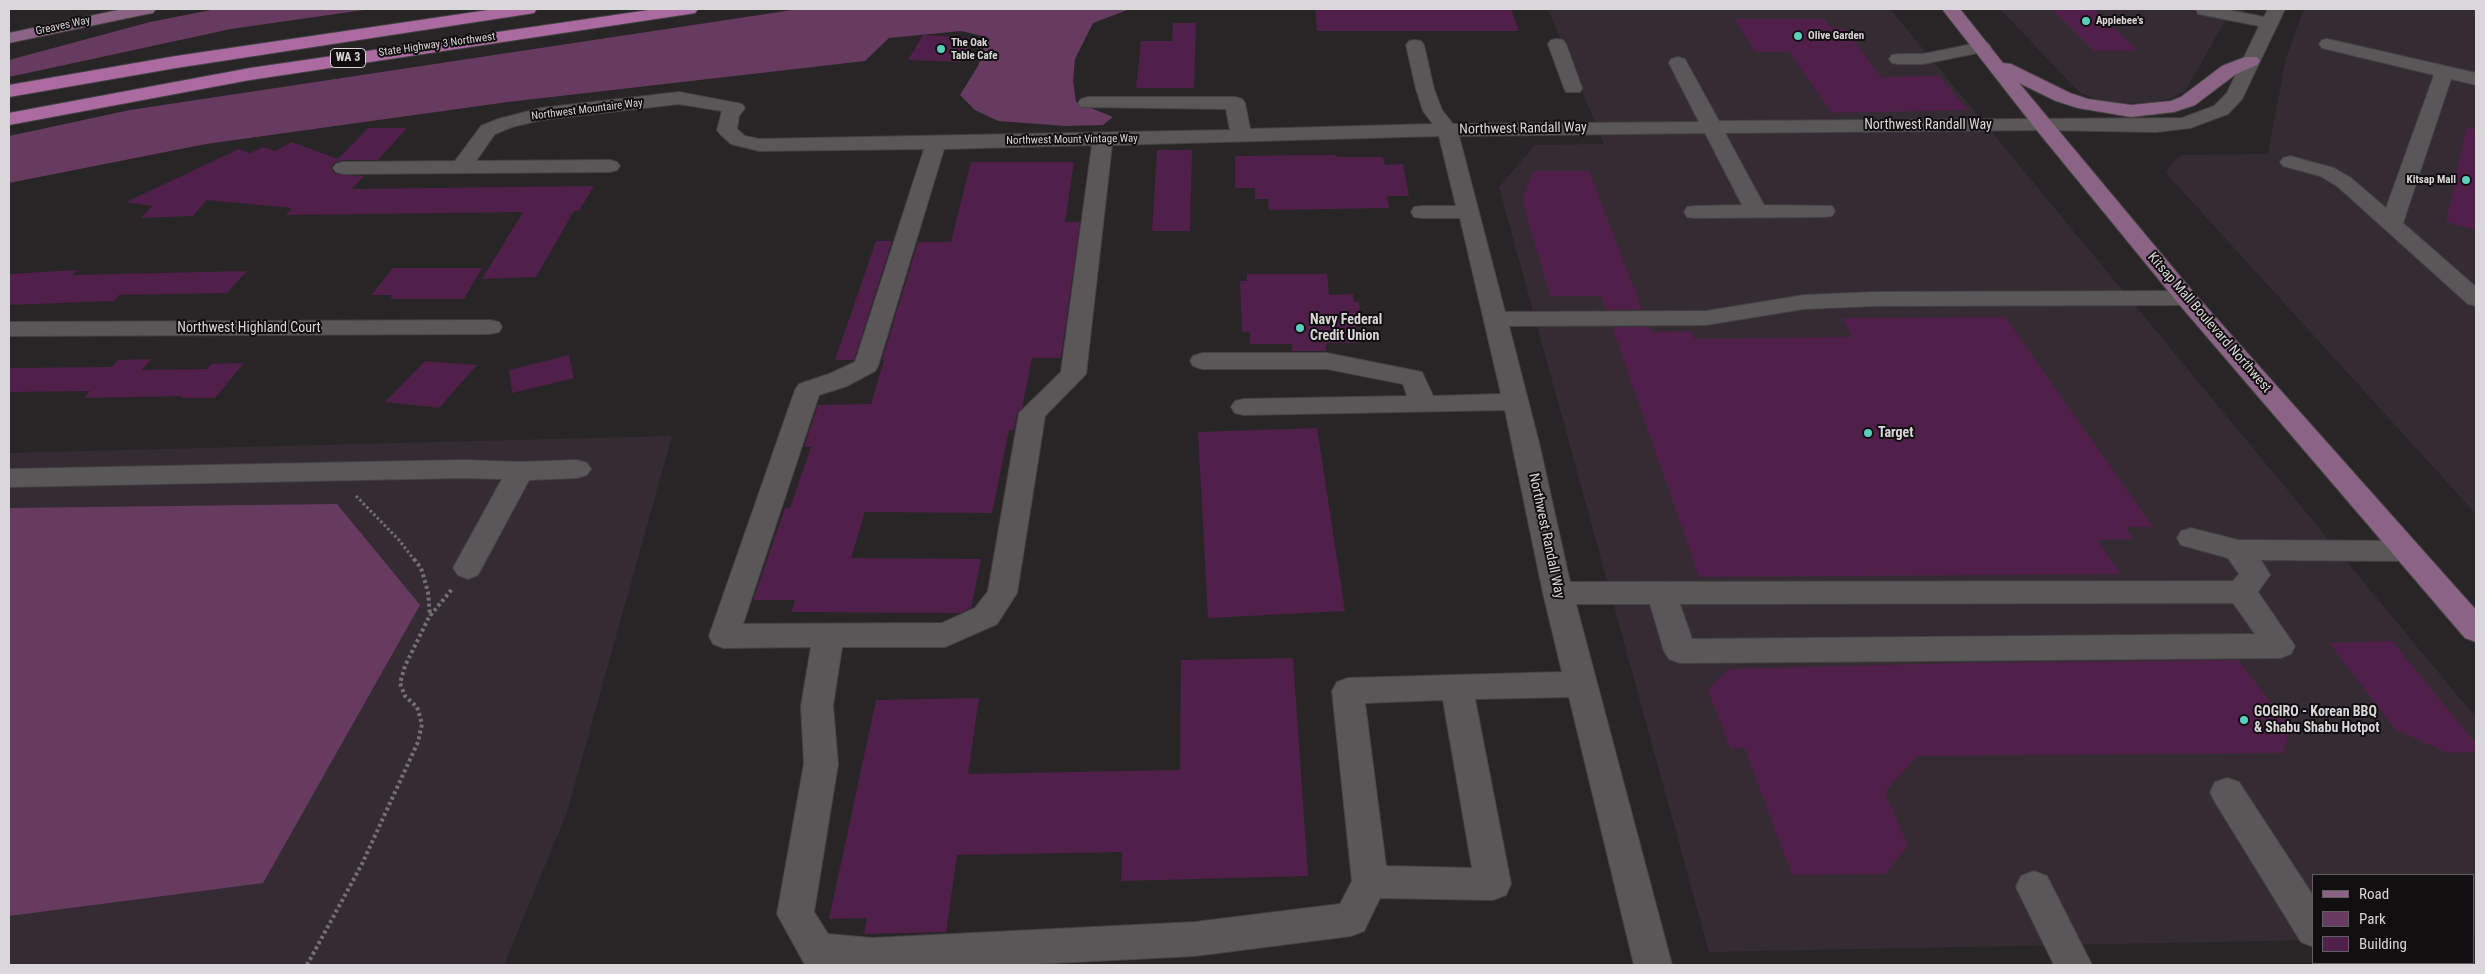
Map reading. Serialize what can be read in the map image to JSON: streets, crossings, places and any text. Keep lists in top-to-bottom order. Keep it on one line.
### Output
{"streets":{"highway":["State Highway 3 Northwest","WA 3"],"main road":["Greaves Way","Kitsap Mall Boulevard Northwest"],"street":["Northwest Mountaire Way","Northwest Randall Way","Northwest Mount Vintage Way","Northwest Highland Court"]},"crossings":[["Northwest Mountaire Way","Northwest Mount Vintage Way"],["Northwest Randall Way","Northwest Mount Vintage Way"],["Northwest Randall Way","Kitsap Mall Boulevard Northwest"]],"places":["Applebee's","Olive Garden","The Oak Table Cafe","Kitsap Mall","Navy Federal Credit Union","Target","GOGIRO - Korean BBQ & Shabu Shabu Hotpot"],"legend":["Road","Park","Building"]}
